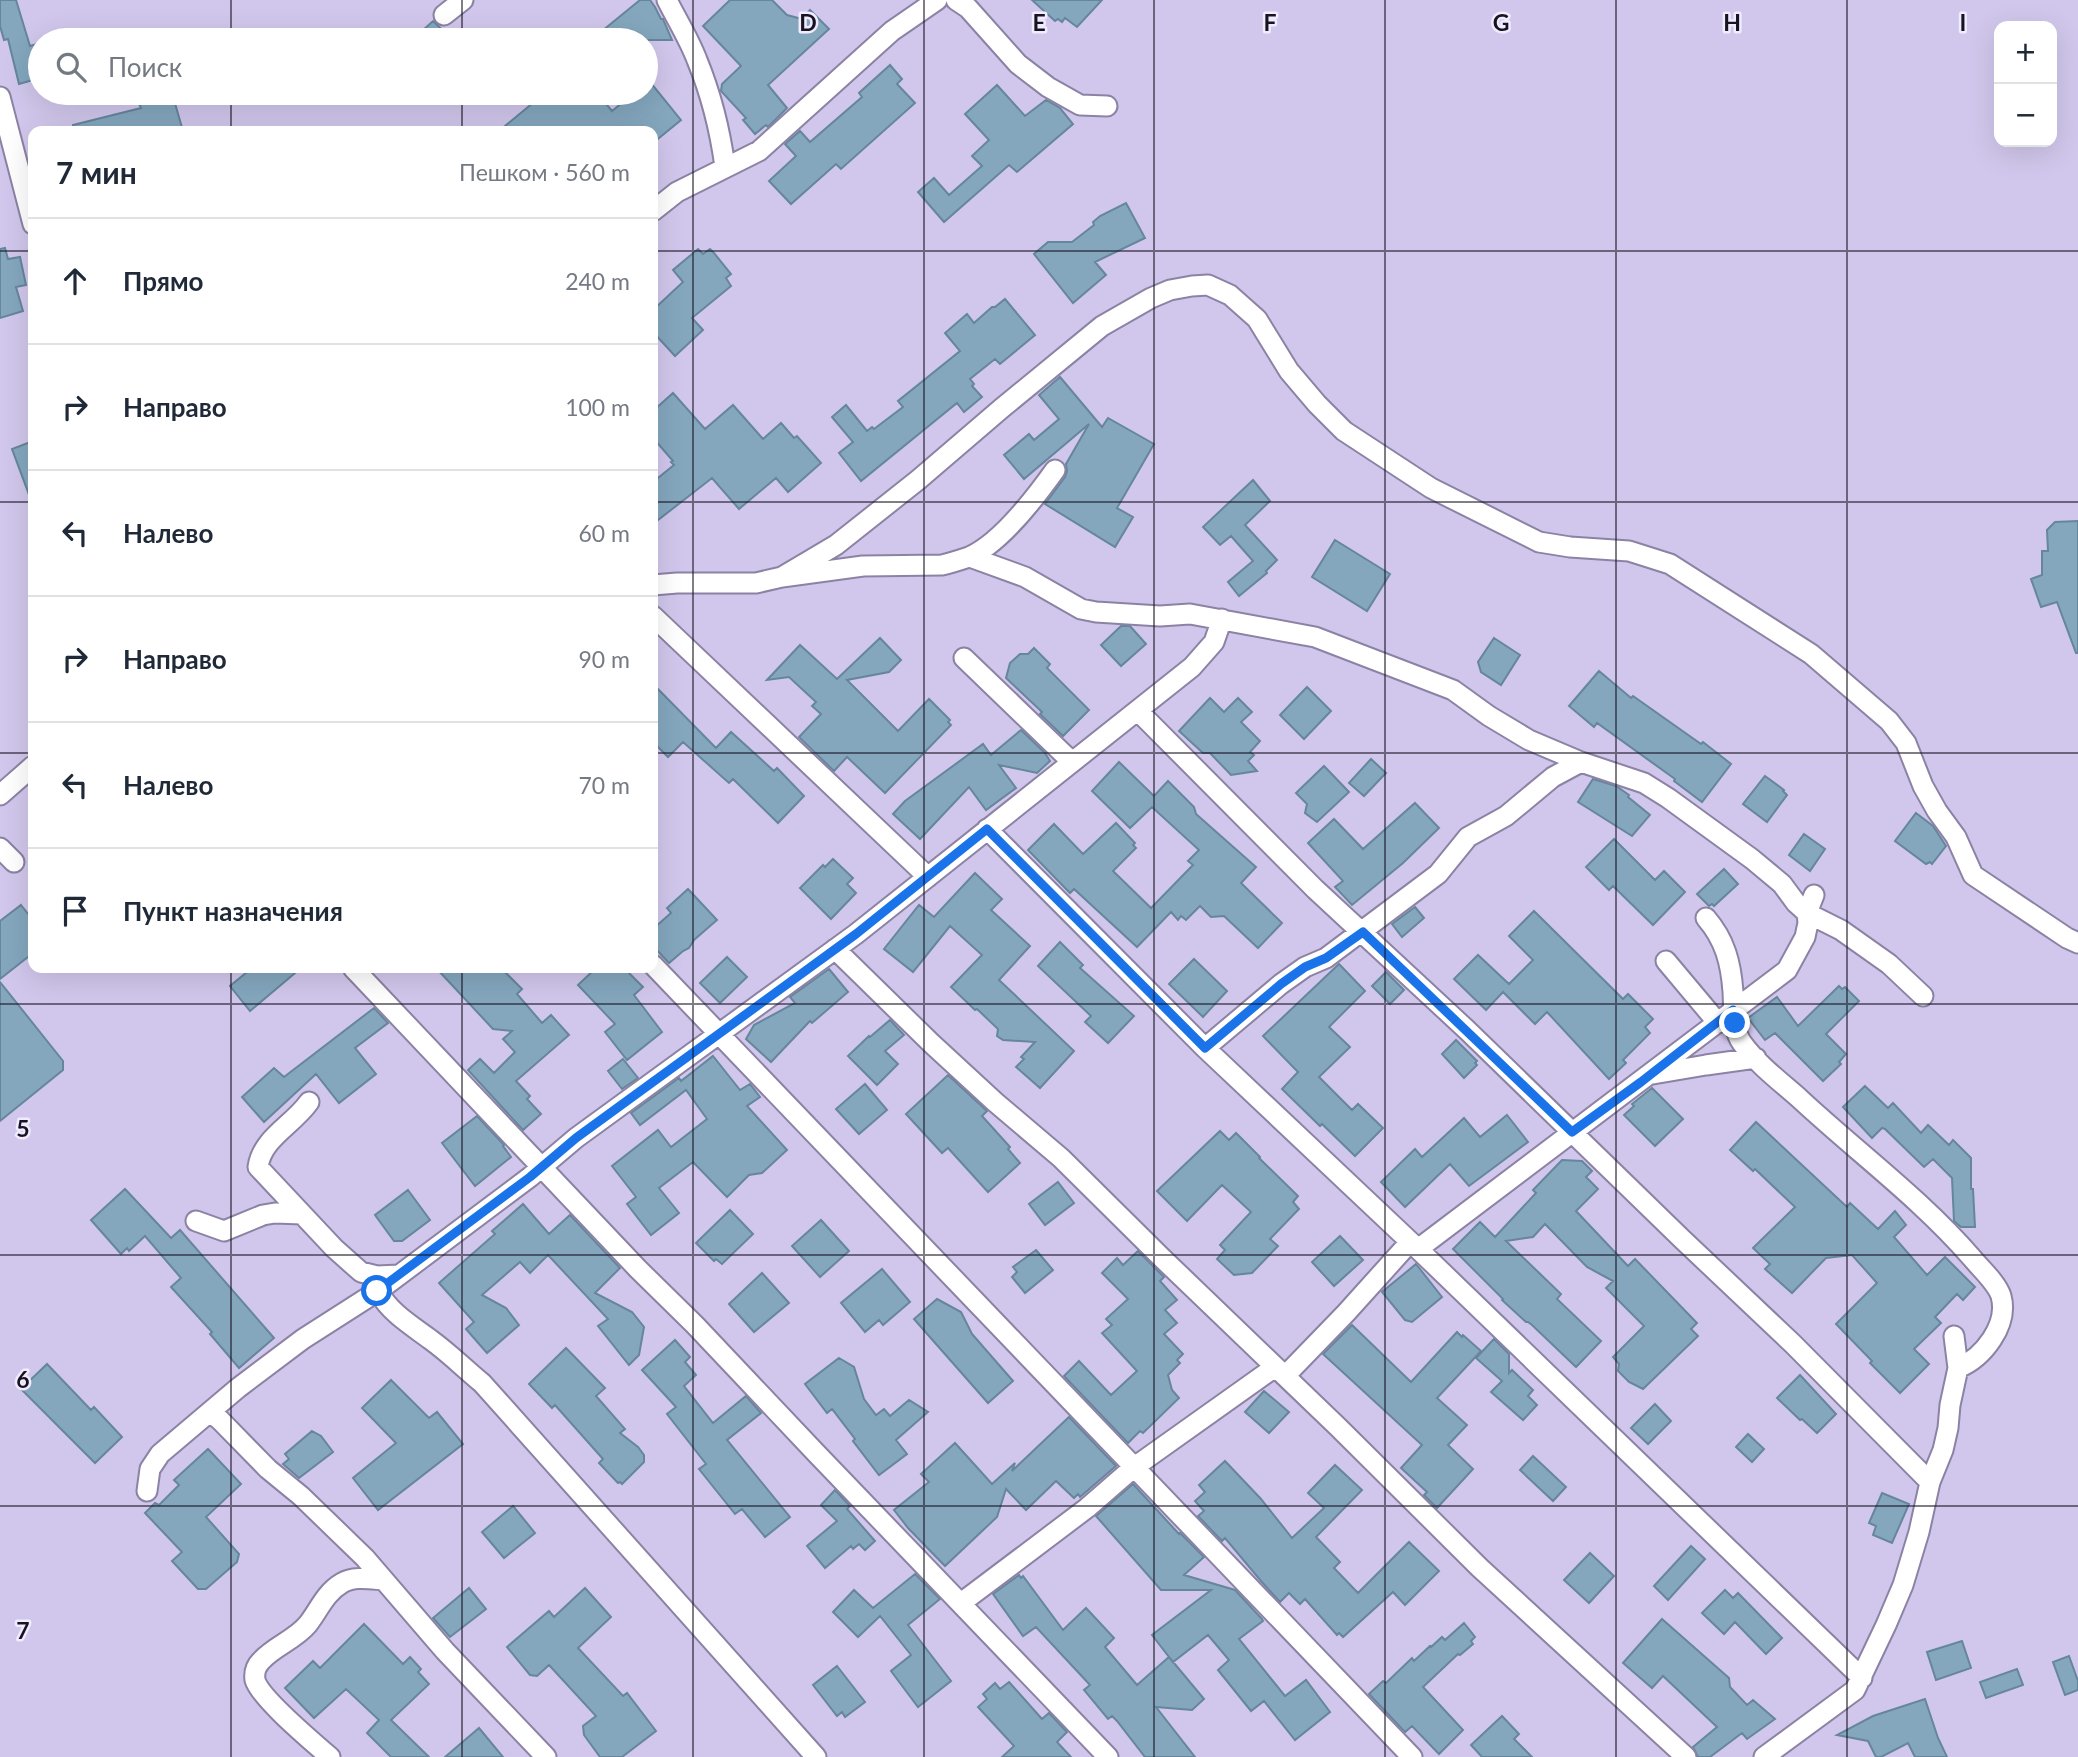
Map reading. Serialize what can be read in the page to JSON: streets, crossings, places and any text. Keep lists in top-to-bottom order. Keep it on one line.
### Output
{"page":{"map_buttons":["+","−"],"search":"Поиск","heading":["7 мин","Пешком · 560 m"],"list":[["Прямо","240 m"],["Направо","100 m"],["Налево","60 m"],["Направо","90 m"],["Налево","70 m"],"Пункт назначения"]},"grid":{"columns":["D","E","F","G","H","I"],"rows":["5","6","7"]}}
